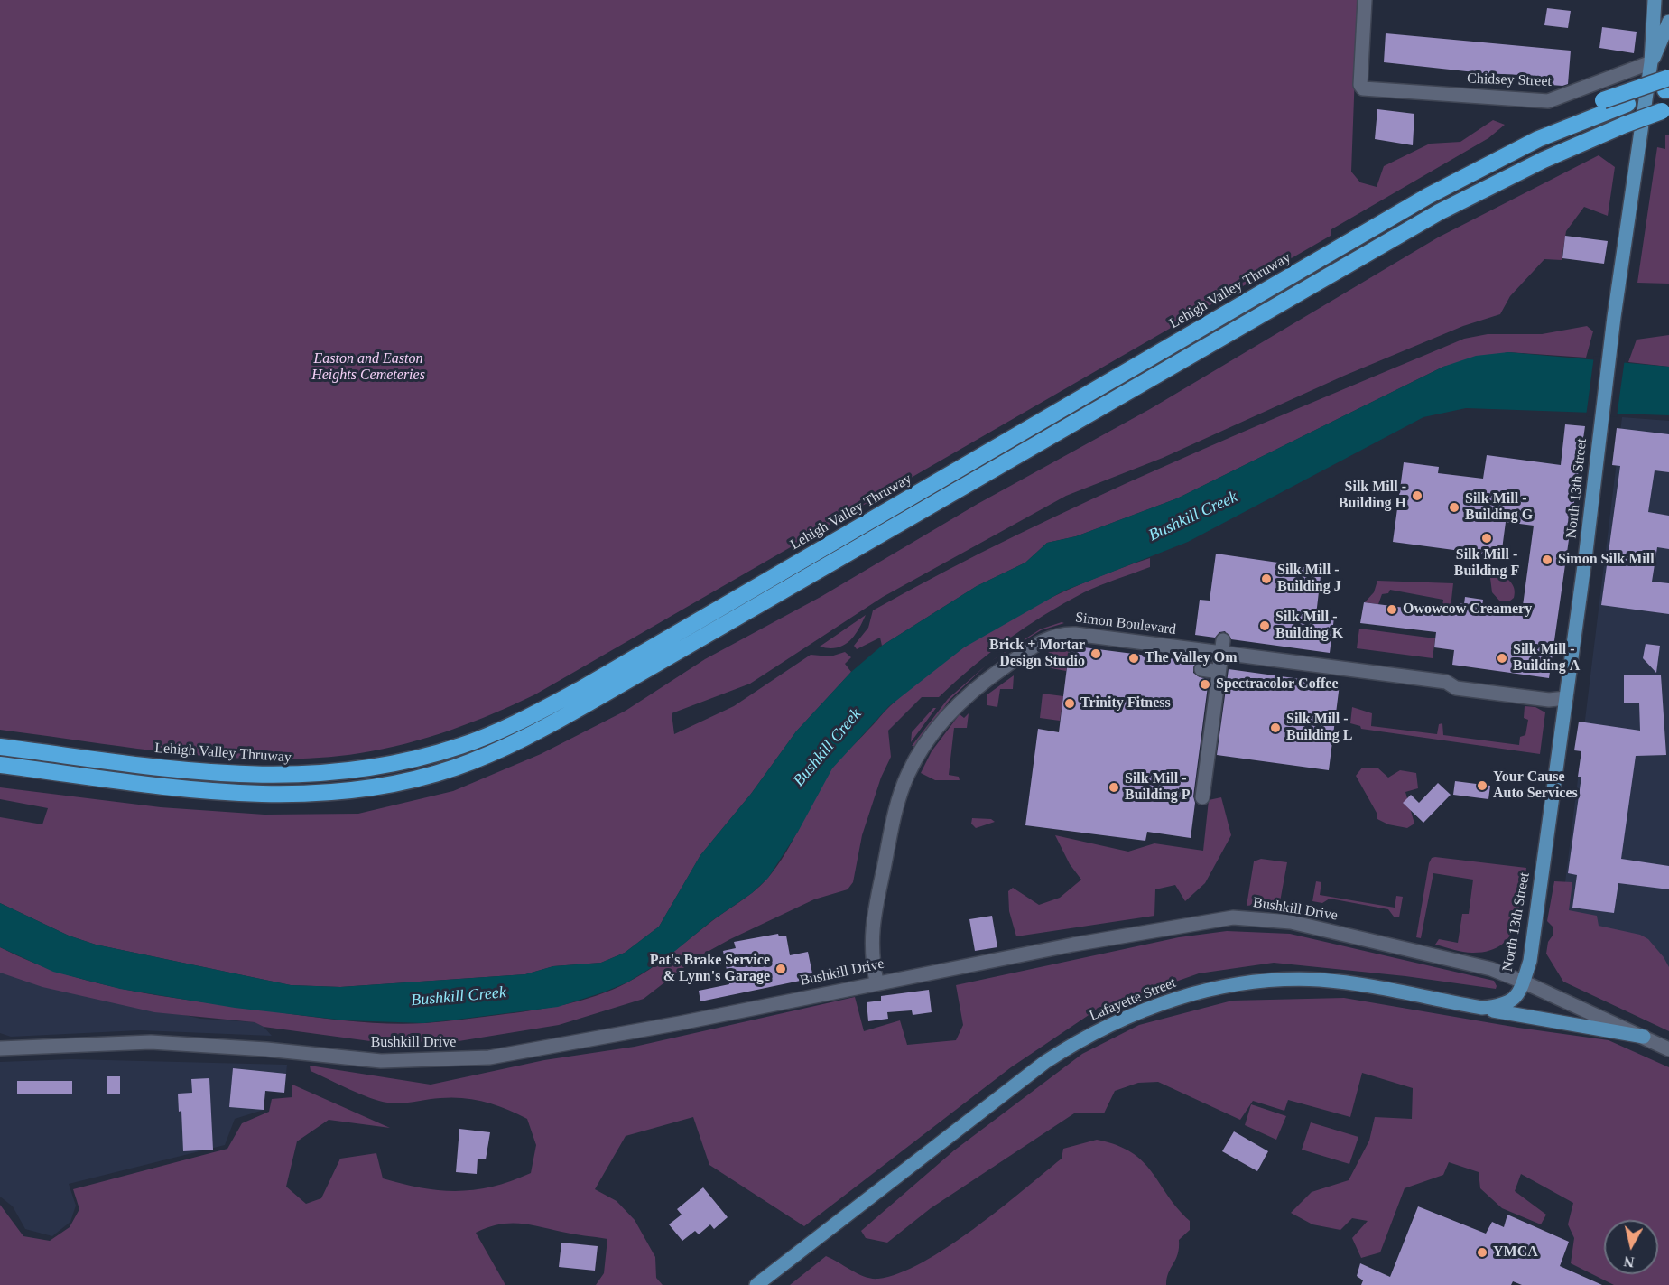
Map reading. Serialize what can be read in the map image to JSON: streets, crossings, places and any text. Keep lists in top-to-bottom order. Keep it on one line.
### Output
{"streets":{"highway":["Lehigh Valley Thruway"],"main road":["North 13th Street","Lafayette Street"],"street":["Chidsey Street","Simon Boulevard","Bushkill Drive"]},"crossings":[["Chidsey Street","North 13th Street"],["North 13th Street","Simon Boulevard"],["North 13th Street","Bushkill Drive"],["North 13th Street","Lafayette Street"],["Simon Boulevard","Bushkill Drive"],["Bushkill Drive","Lafayette Street"]],"water":["Bushkill Creek"],"parks":["Easton and Easton Heights Cemeteries"],"places":["Silk Mill - Building H","Silk Mill - Building G","Silk Mill - Building F","Simon Silk Mill","Silk Mill - Building J","Owowcow Creamery","Silk Mill - Building K","Brick + Mortar Design Studio","The Valley Om","Silk Mill - Building A","Spectracolor Coffee","Trinity Fitness","Silk Mill - Building L","Your Cause Auto Services","Silk Mill - Building P","Pat's Brake Service & Lynn's Garage","YMCA"],"north":"bottom"}
